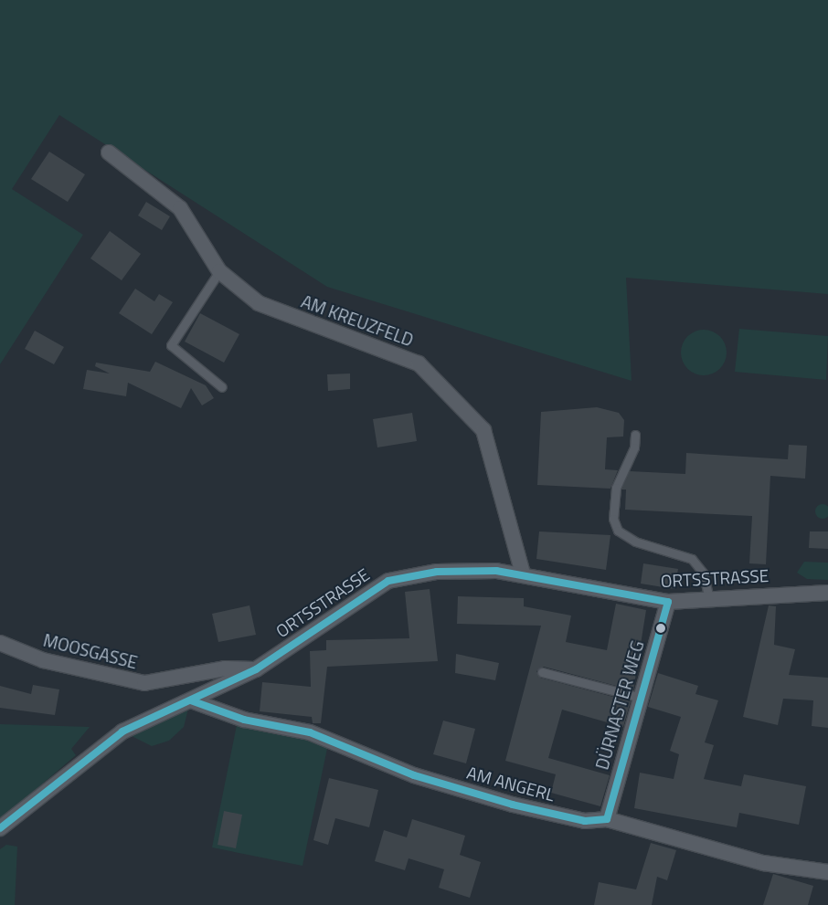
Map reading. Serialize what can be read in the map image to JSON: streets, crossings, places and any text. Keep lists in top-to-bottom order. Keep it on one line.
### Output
{"streets":{"street":["AM KREUZFELD","ORTSSTRASSE","MOOSGASSE","DÜRNASTER WEG","AM ANGERL"]},"crossings":[["AM KREUZFELD","ORTSSTRASSE"],["ORTSSTRASSE","MOOSGASSE"],["ORTSSTRASSE","DÜRNASTER WEG"],["ORTSSTRASSE","AM ANGERL"],["DÜRNASTER WEG","AM ANGERL"]]}
